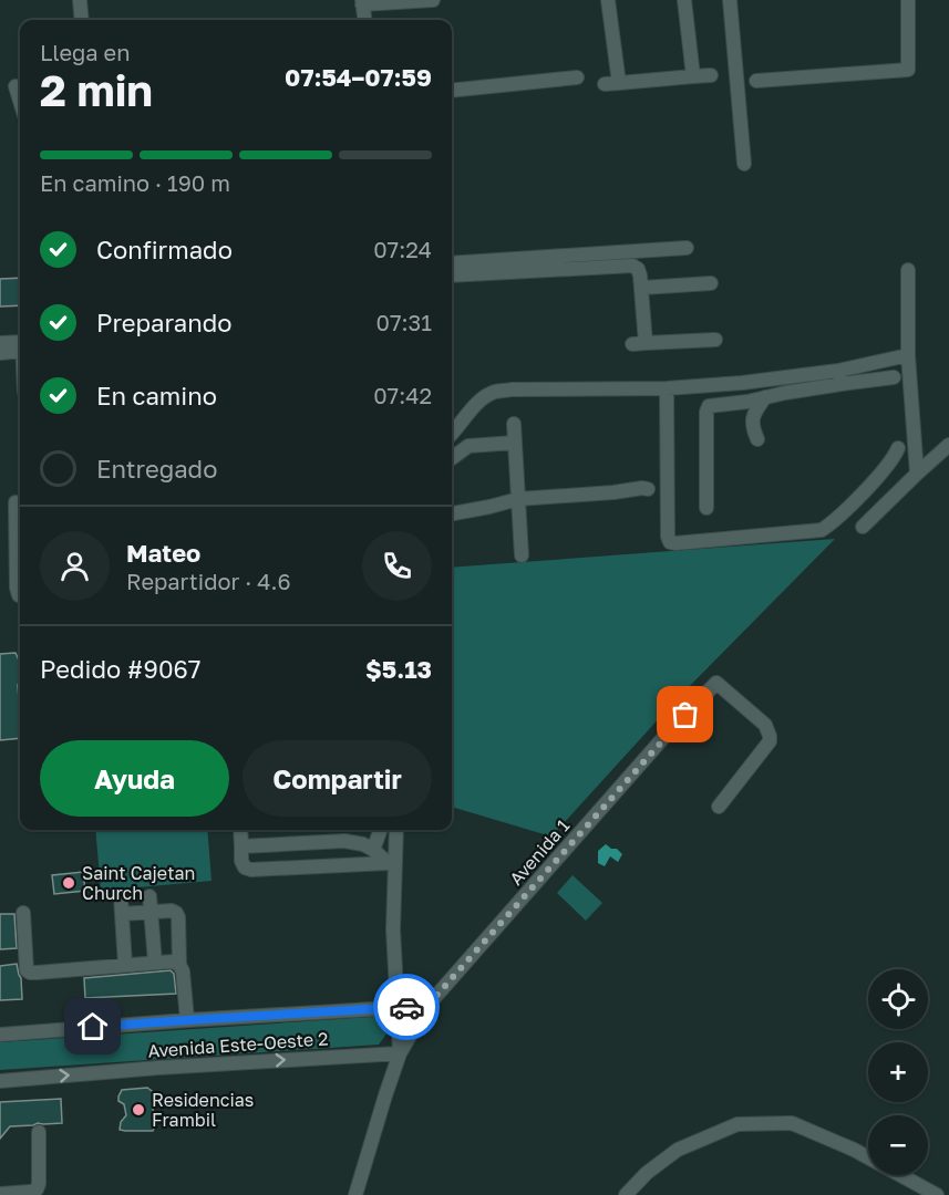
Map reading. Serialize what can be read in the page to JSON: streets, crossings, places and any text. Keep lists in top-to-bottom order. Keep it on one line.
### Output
{"streets":{"street":["Avenida 1","Avenida Este-Oeste 2"]},"crossings":[["Avenida 1","Avenida Este-Oeste 2"]],"places":["Saint Cajetan Church","Residencias Frambil"],"page":{"heading":["2 min","Llega en","07:54–07:59"],"panel":["Mateo","Repartidor · 4.6","Pedido #9067","$5.13"],"bar":"En camino · 190 m","list":[["Confirmado","07:24"],["Preparando","07:31"],["En camino","07:42"],"Entregado"],"buttons":["Ayuda","Compartir"],"map_buttons":["+","−"]}}
